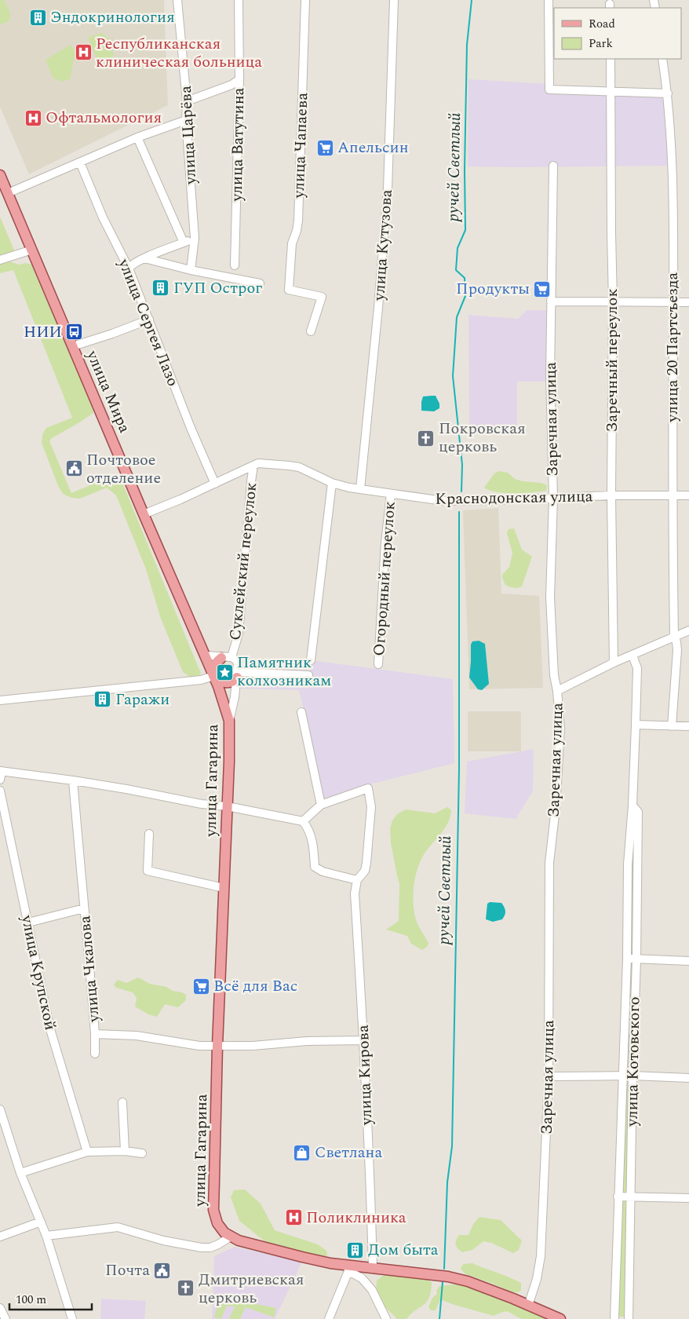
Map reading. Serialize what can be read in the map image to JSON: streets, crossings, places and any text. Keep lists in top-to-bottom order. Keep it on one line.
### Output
{"streets":{"main road":["улица Мира","улица Гагарина"],"street":["улица Царёва","улица Ватутина","улица Чапаева","улица Кутузова","улица Сергея Лазо","улица 20 Партсъезда","Заречный переулок","Заречная улица","Краснодонская улица","Суклейский переулок","Огородный переулок","улица Чкалова","улица Крупской","улица Котовского","улица Кирова"]},"crossings":[["улица Кутузова","Краснодонская улица"],["улица Сергея Лазо","Краснодонская улица"],["улица 20 Партсъезда","Краснодонская улица"],["Заречный переулок","Краснодонская улица"],["улица Мира","Краснодонская улица"],["улица Мира","Суклейский переулок"],["улица Мира","улица Гагарина"],["Заречная улица","Краснодонская улица"],["Заречная улица","улица Гагарина"],["Краснодонская улица","Суклейский переулок"],["Краснодонская улица","Огородный переулок"],["Суклейский переулок","улица Гагарина"],["улица Гагарина","улица Чкалова"],["улица Гагарина","улица Кирова"]],"water":["ручей Светлый"],"places":{"building":["Эндокринология","ГУП Острог","Гаражи","Дом быта"],"hospital":["Республиканская клиническая больница","Офтальмология","Поликлиника"],"supermarket":["Апельсин","Продукты","Всё для Вас"],"bus stop":["НИИ"],"church":["Покровская церковь","Дмитриевская церковь"],"public building":["Почтовое отделение","Почта"],"place":["Памятник колхозникам"],"shop":["Светлана"]},"legend":["Road","Park"],"scale_bar":"100 m"}
